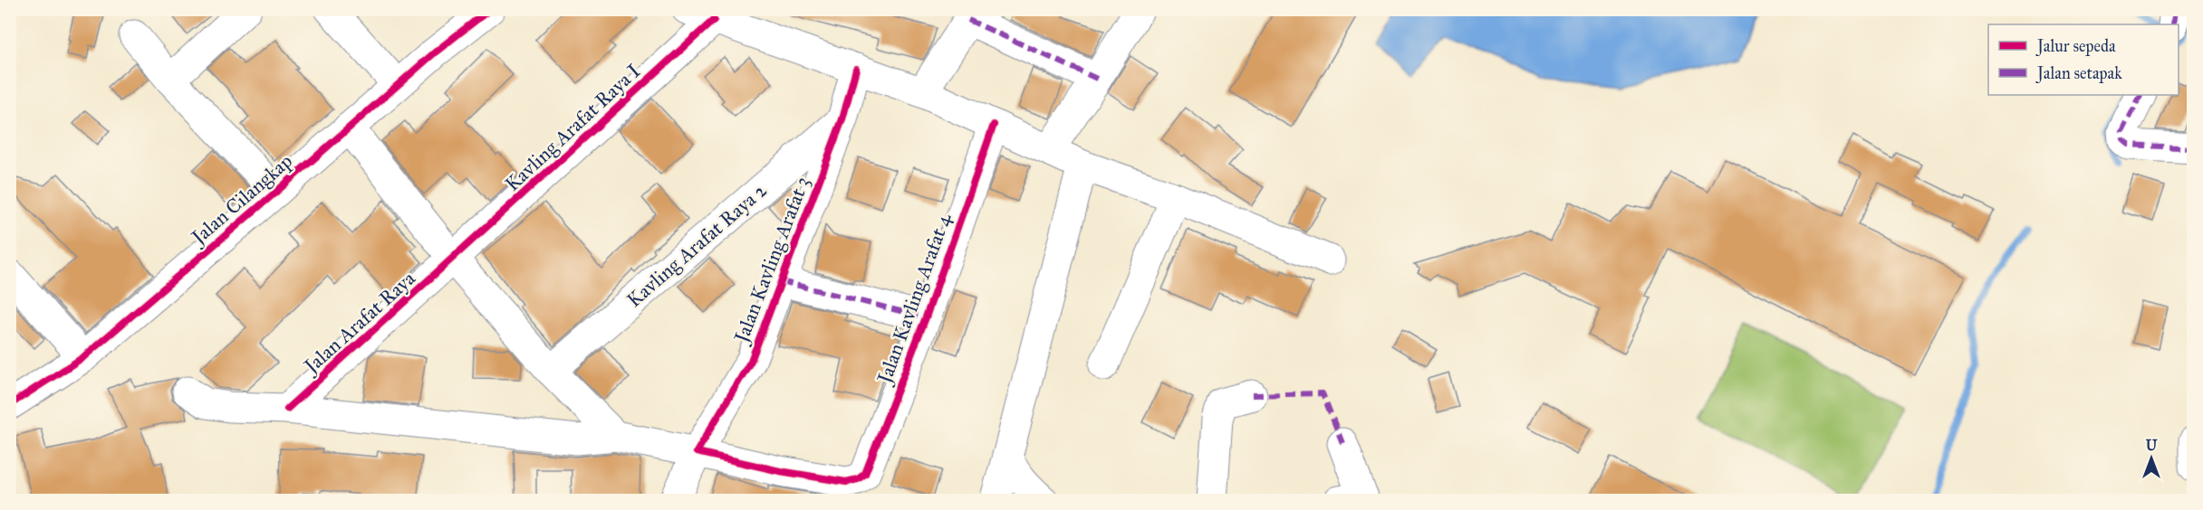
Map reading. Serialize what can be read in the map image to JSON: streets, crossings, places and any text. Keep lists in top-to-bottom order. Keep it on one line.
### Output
{"streets":{"street":["Kavling Arafat Raya I","Jalan Cilangkap","Kavling Arafat Raya 2","Jalan Kavling Arafat 3","Jalan Kavling Arafat 4","Jalan Arafat Raya"]},"crossings":[["Kavling Arafat Raya I","Jalan Arafat Raya"],["Kavling Arafat Raya 2","Jalan Kavling Arafat 3"],["Jalan Kavling Arafat 3","Jalan Kavling Arafat 4"]],"legend":["Jalur sepeda","Jalan setapak"],"north":"top"}
